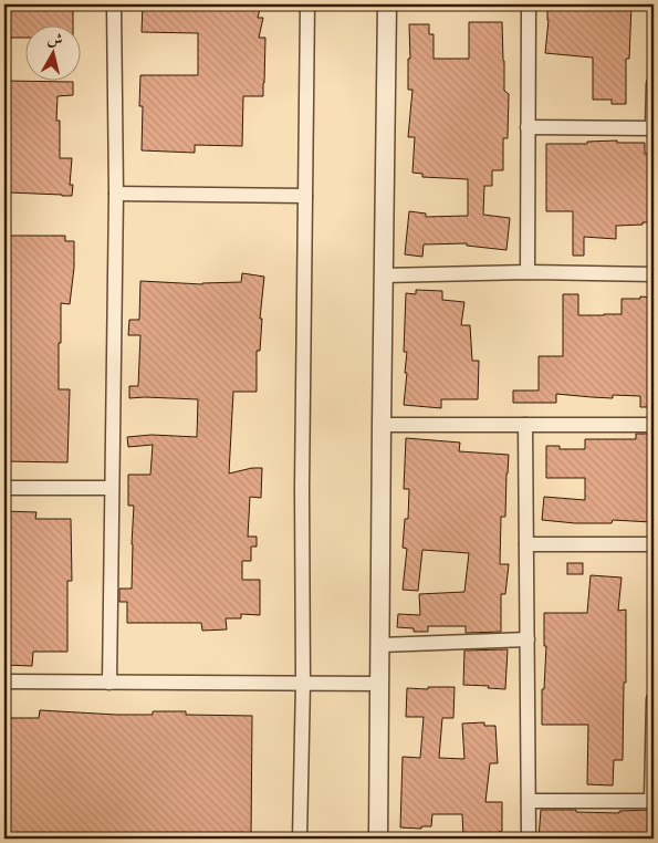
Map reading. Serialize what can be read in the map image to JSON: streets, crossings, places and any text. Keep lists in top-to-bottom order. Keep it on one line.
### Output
{"north":"top"}
